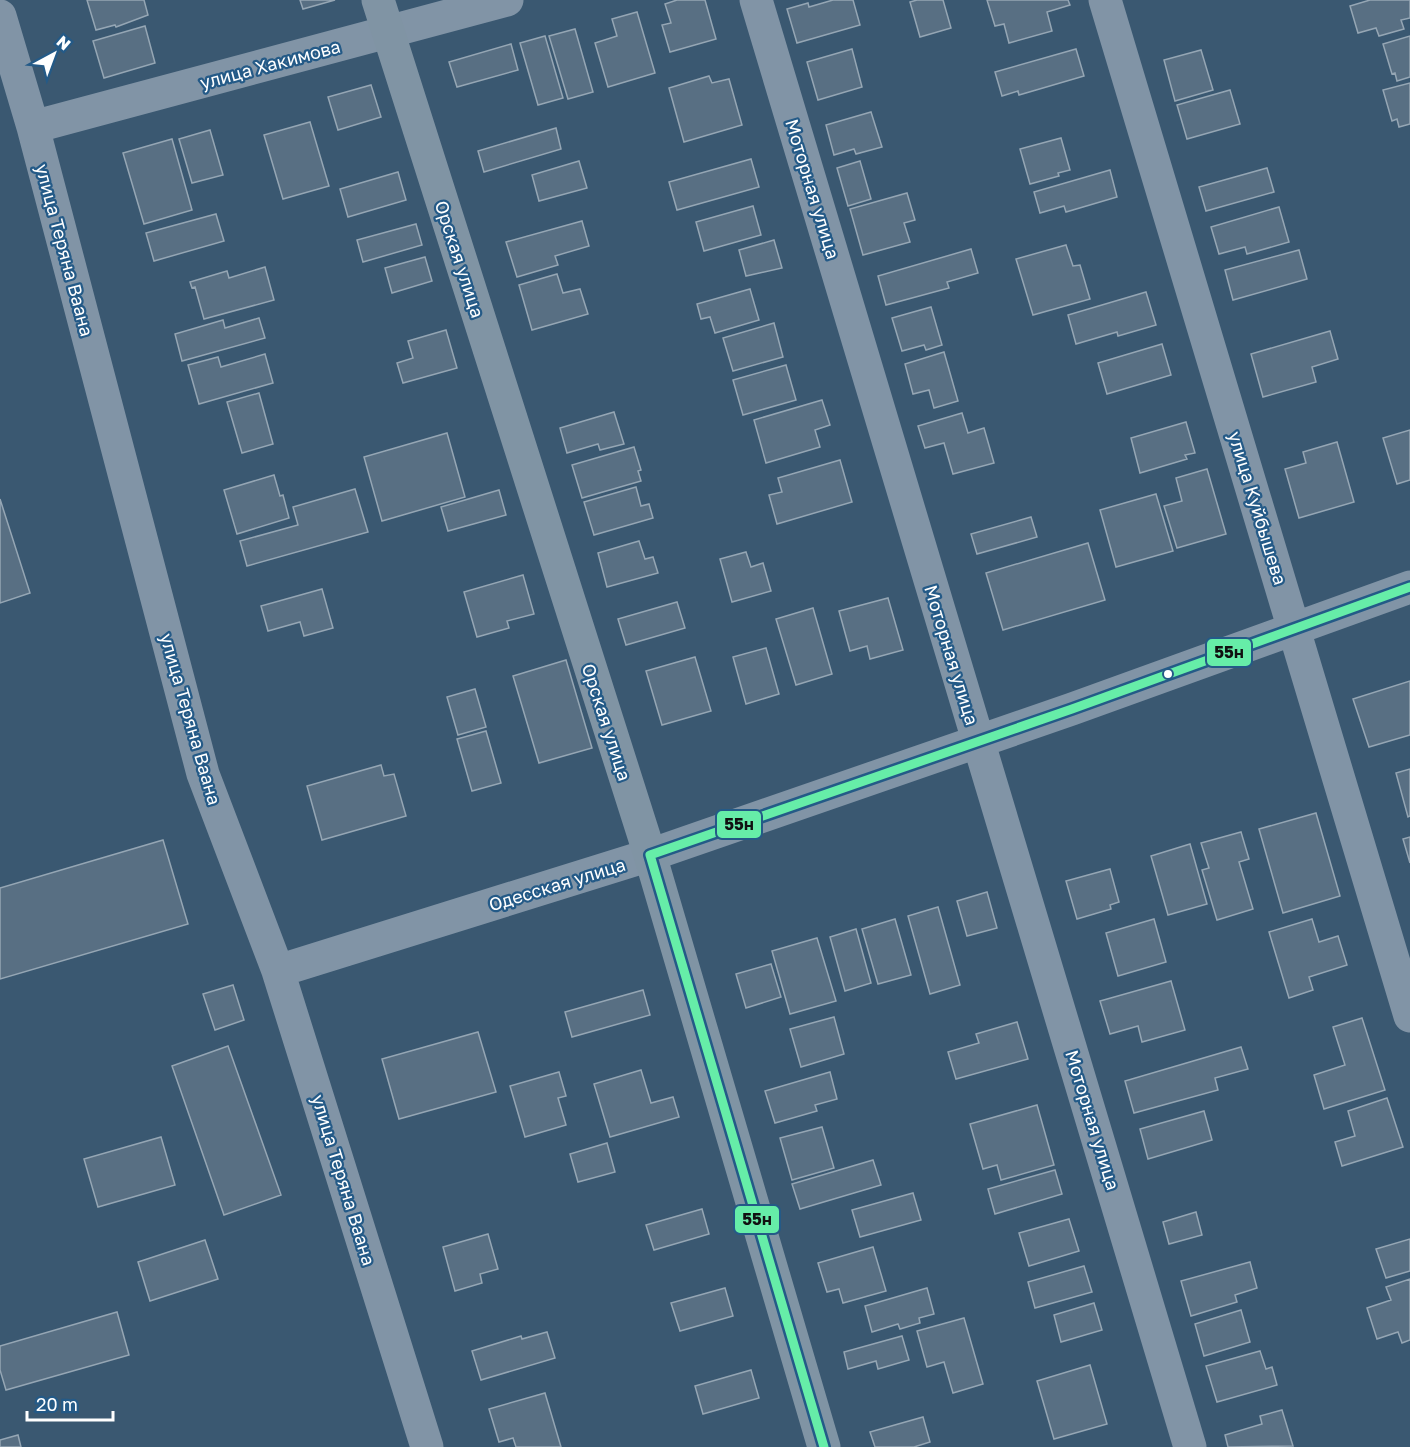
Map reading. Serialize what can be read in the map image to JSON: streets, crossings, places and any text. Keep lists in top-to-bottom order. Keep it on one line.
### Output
{"streets":{"main road":["Орская улица"],"street":["улица Хакимова","Моторная улица","улица Теряна Ваана","улица Куйбышева","Одесская улица"]},"crossings":[["улица Хакимова","улица Теряна Ваана"],["улица Хакимова","Орская улица"],["Моторная улица","Одесская улица"],["улица Теряна Ваана","Одесская улица"],["Орская улица","Одесская улица"],["улица Куйбышева","Одесская улица"]],"lines":["transit line 55н"],"scale_bar":"20 m","north":"top right"}
